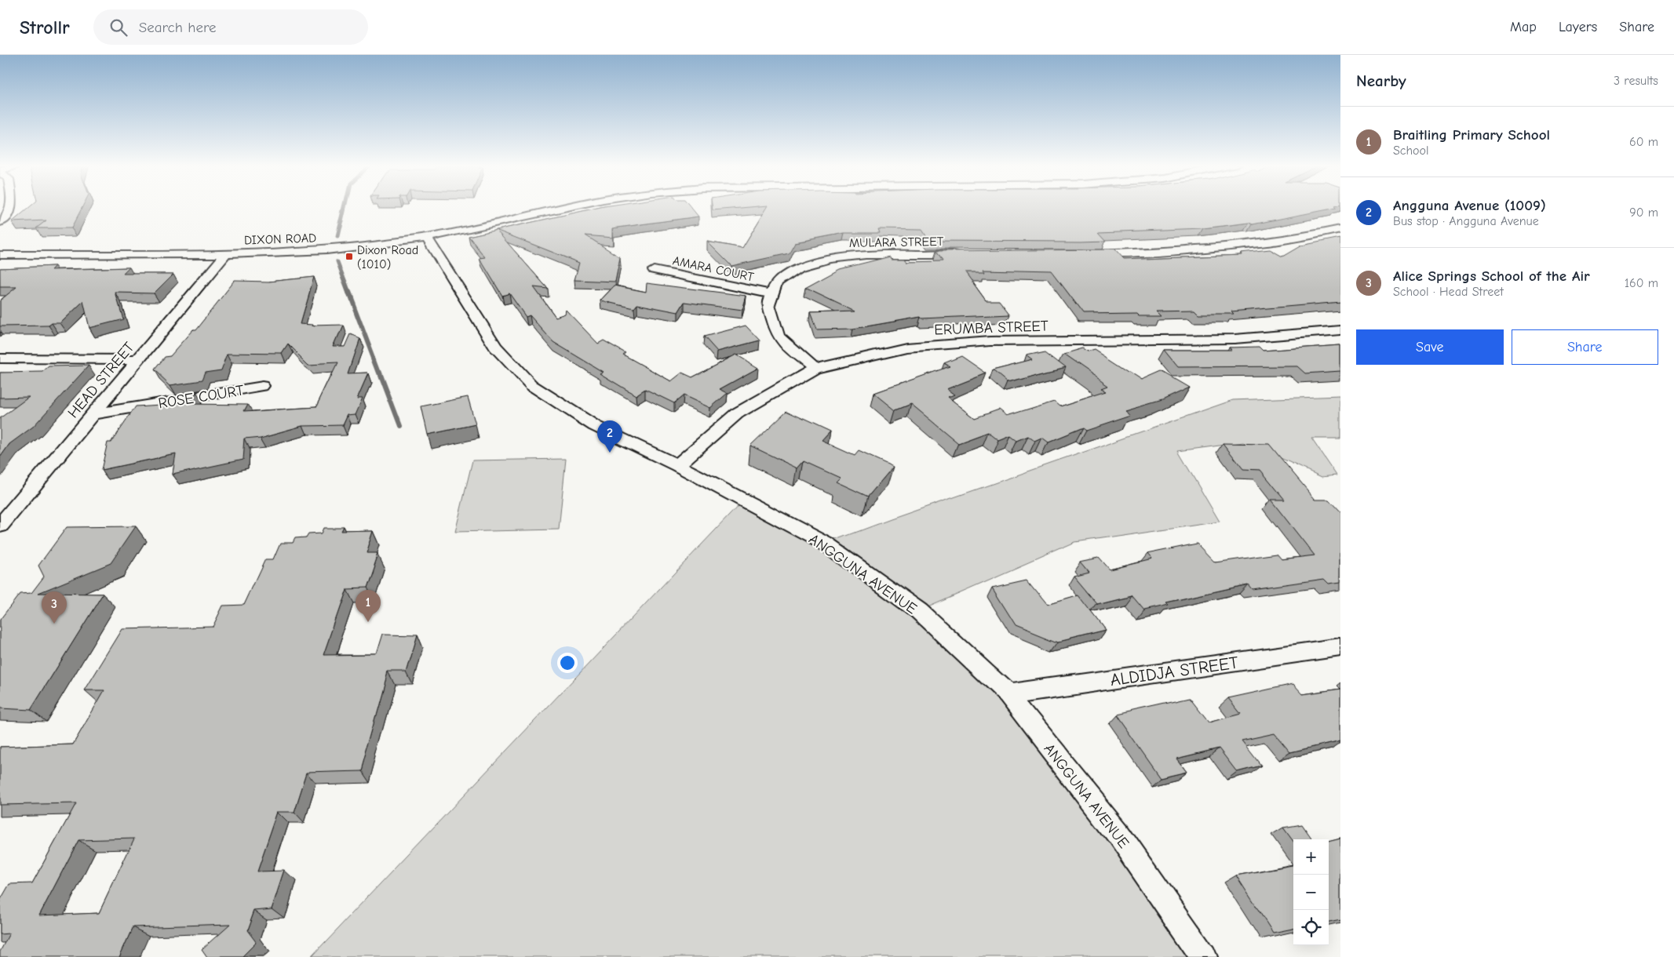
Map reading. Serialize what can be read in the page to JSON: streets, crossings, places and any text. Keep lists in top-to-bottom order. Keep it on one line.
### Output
{"streets":{"street":["DIXON ROAD","MULARA STREET","AMARA COURT","ERUMBA STREET","HEAD STREET","ROSE COURT","ANGGUNA AVENUE","ALDIDJA STREET"]},"crossings":[["DIXON ROAD","HEAD STREET"],["DIXON ROAD","ANGGUNA AVENUE"],["MULARA STREET","AMARA COURT"],["ERUMBA STREET","ANGGUNA AVENUE"],["HEAD STREET","ROSE COURT"],["ANGGUNA AVENUE","ALDIDJA STREET"]],"places":{"transit":["Dixon Road (1010)"]},"page":{"header":"Strollr","search":"Search here","nav":["Map","Layers","Share"],"heading":["Nearby","3 results"],"list":[{"mark":"1","name":"Braitling Primary School","note":"School","value":"60 m"},{"mark":"2","name":"Angguna Avenue (1009)","note":"Bus stop · Angguna Avenue","value":"90 m"},{"mark":"3","name":"Alice Springs School of the Air","note":"School · Head Street","value":"160 m"}],"buttons":["Save","Share"],"pins":["2","1","3"],"map_buttons":["+","−"]}}
